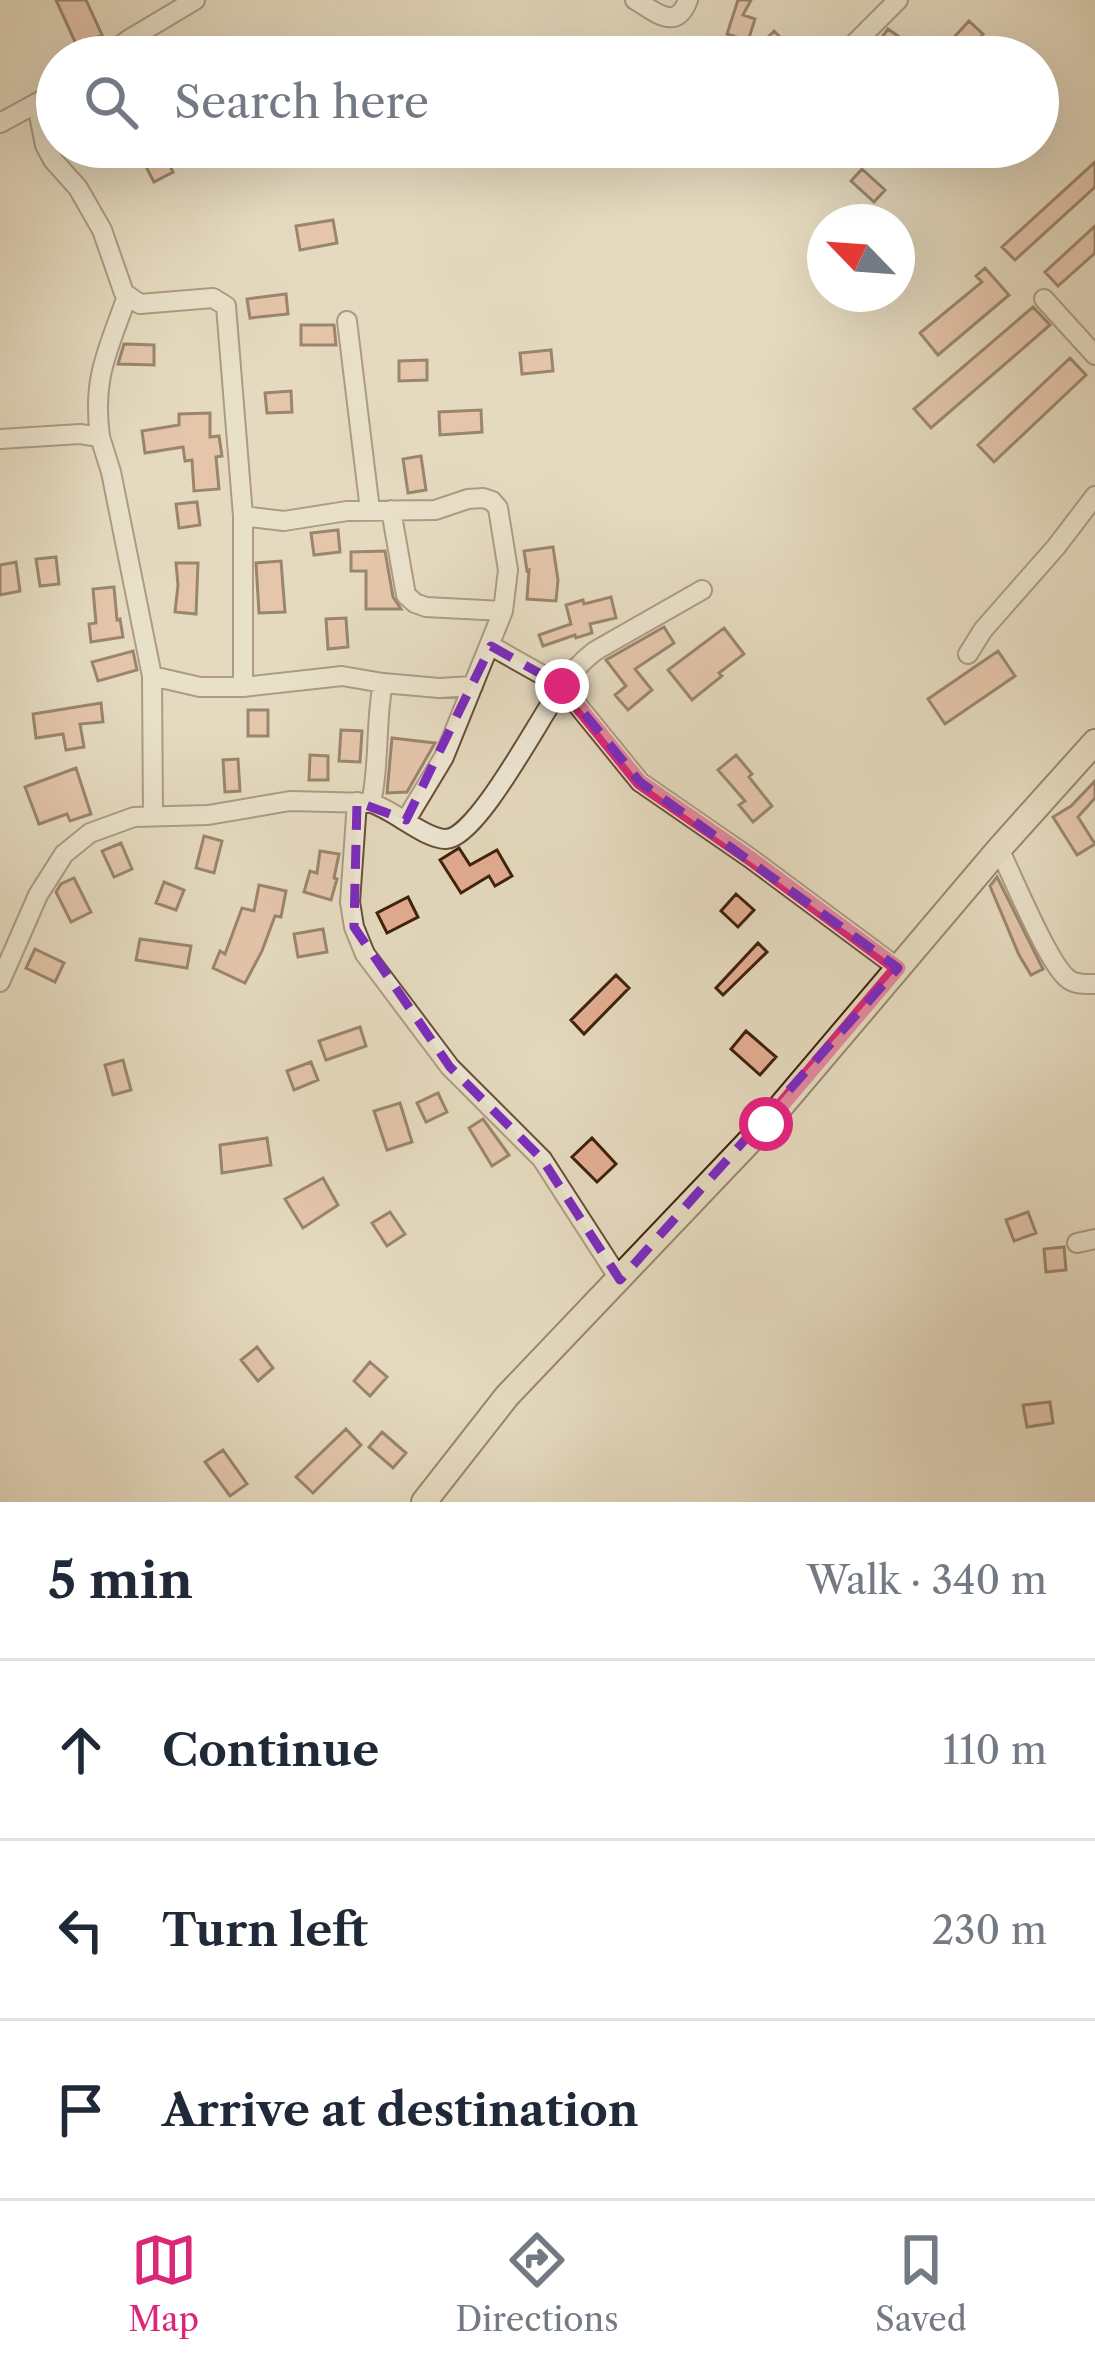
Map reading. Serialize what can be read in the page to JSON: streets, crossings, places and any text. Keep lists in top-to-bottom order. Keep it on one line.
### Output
{"north":"top left","page":{"search":"Search here","heading":["5 min","Walk · 340 m"],"list":[["Continue","110 m"],["Turn left","230 m"],"Arrive at destination"],"nav":["Map","Directions","Saved"]}}
